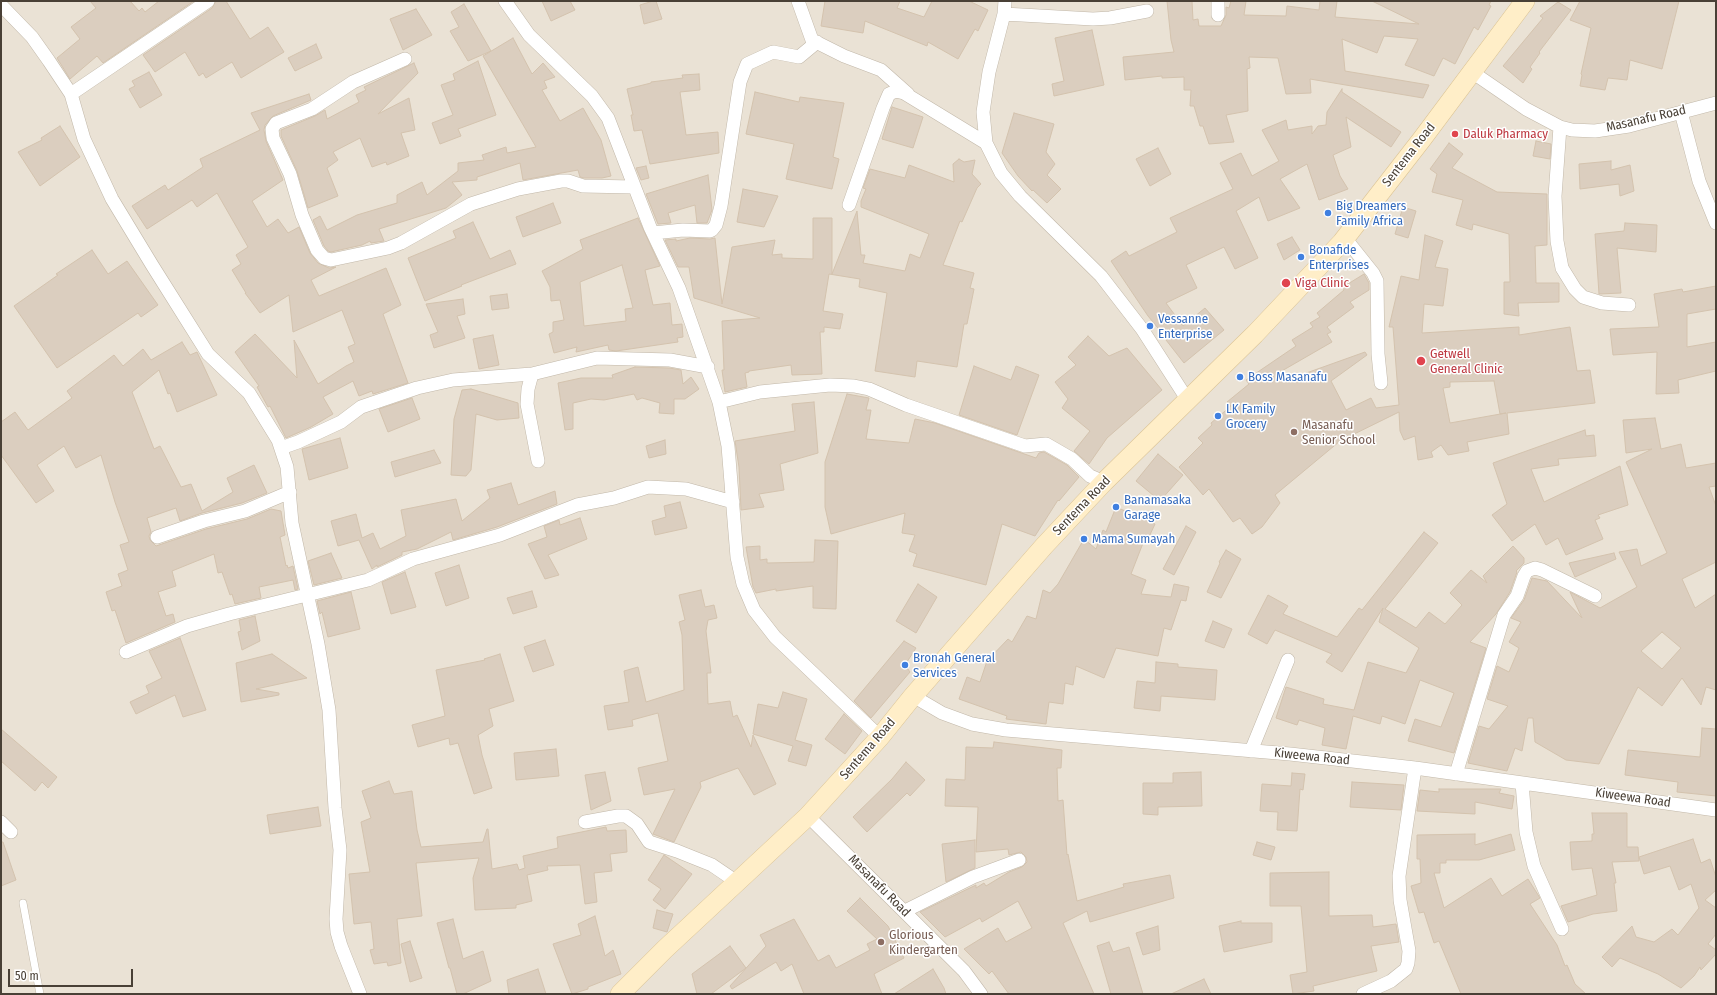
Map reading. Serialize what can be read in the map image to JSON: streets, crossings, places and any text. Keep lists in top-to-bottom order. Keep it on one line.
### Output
{"streets":{"main road":["Sentema Road"],"street":["Masanafu Road","Kiweewa Road"]},"crossings":[["Masanafu Road","Sentema Road"],["Sentema Road","Kiweewa Road"]],"places":["Daluk Pharmacy","Big Dreamers Family Africa","Bonafide Enterprises","Viga Clinic","Vessanne Enterprise","Getwell General Clinic","Boss Masanafu","LK Family Grocery","Masanafu Senior School","Banamasaka Garage","Mama Sumayah","Bronah General Services","Glorious Kindergarten"],"scale_bar":"50 m"}
